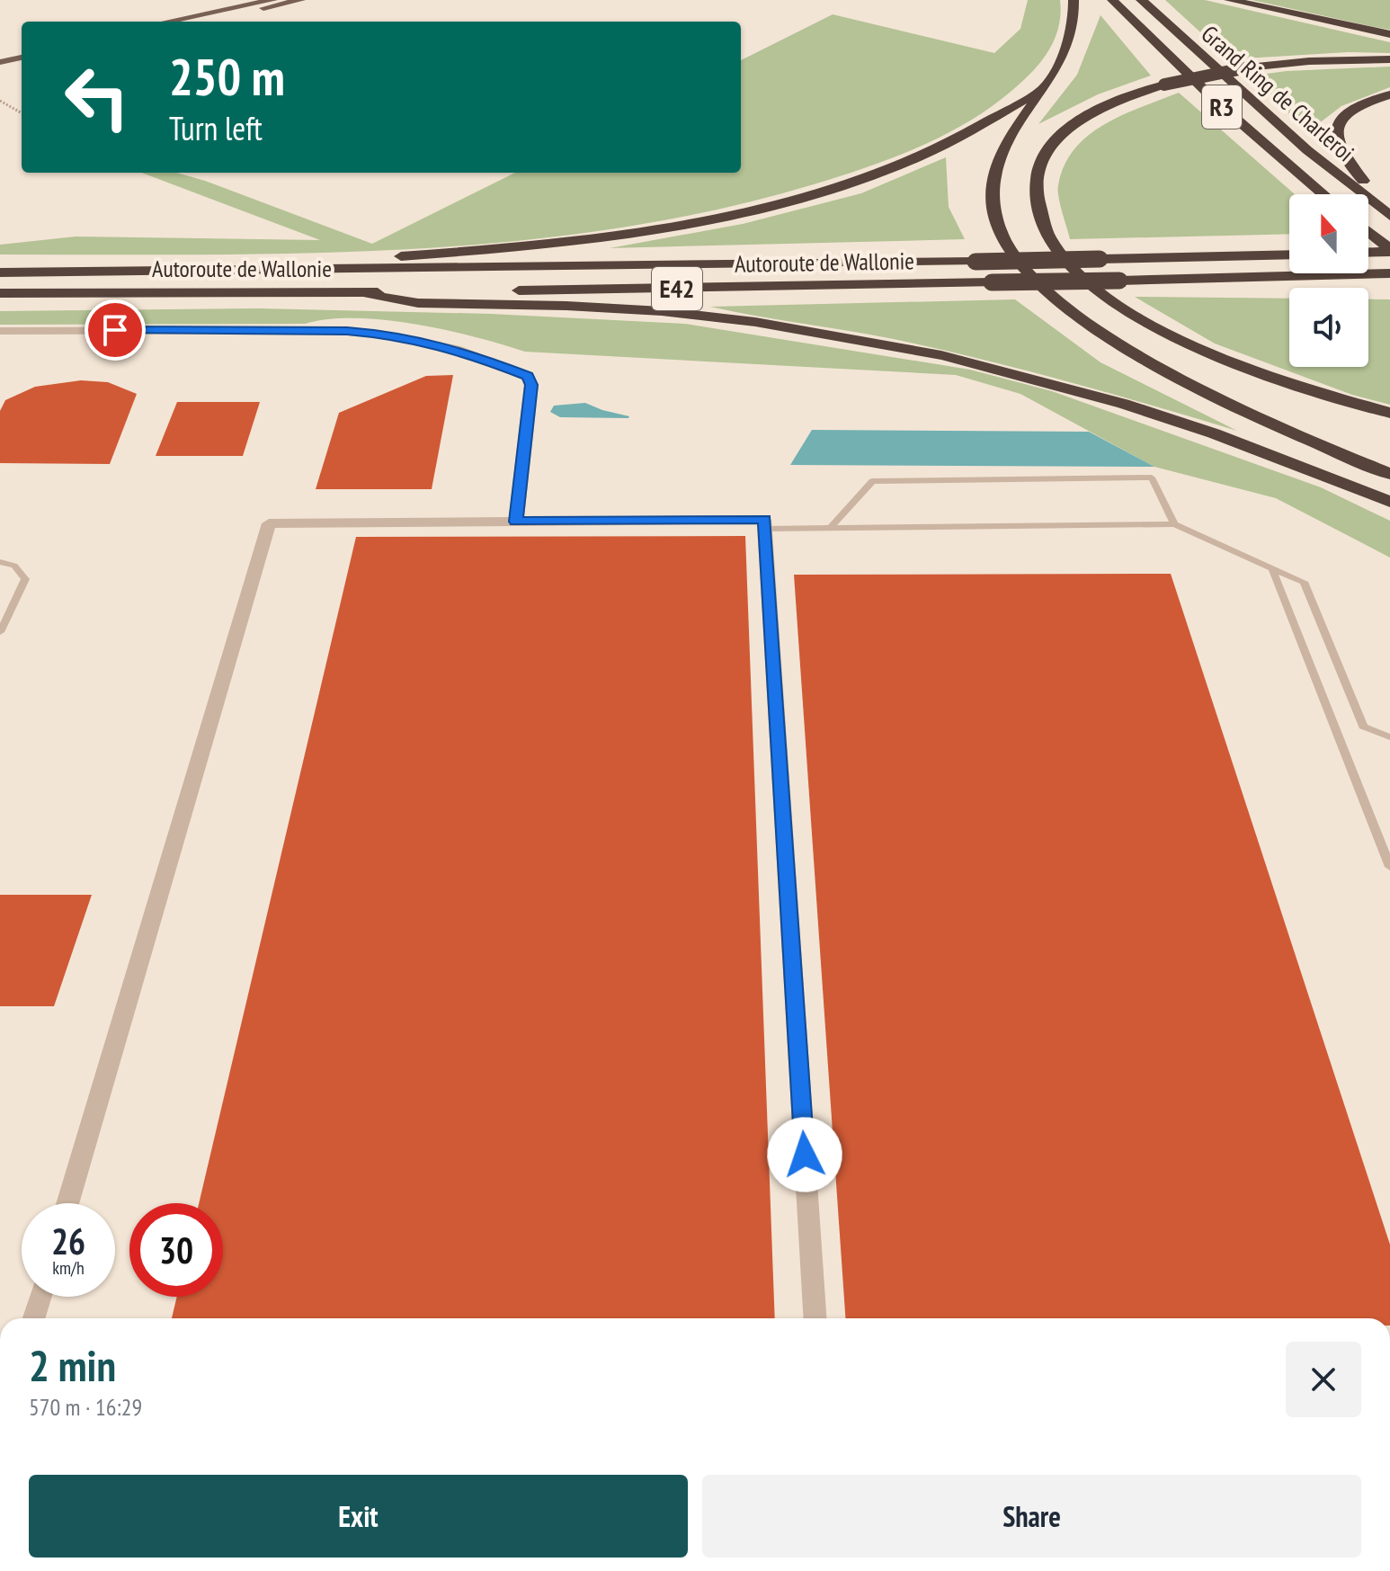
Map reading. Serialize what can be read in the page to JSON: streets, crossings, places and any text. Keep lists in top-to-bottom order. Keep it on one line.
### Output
{"streets":{"highway":["Grand Ring de Charleroi","R3","Autoroute de Wallonie","E42"]},"north":"top","page":{"turn":["250 m","Turn left"],"speed":"26 km/h","limit":"30","heading":["2 min","570 m · 16:29"],"buttons":["Exit","Share"]}}
